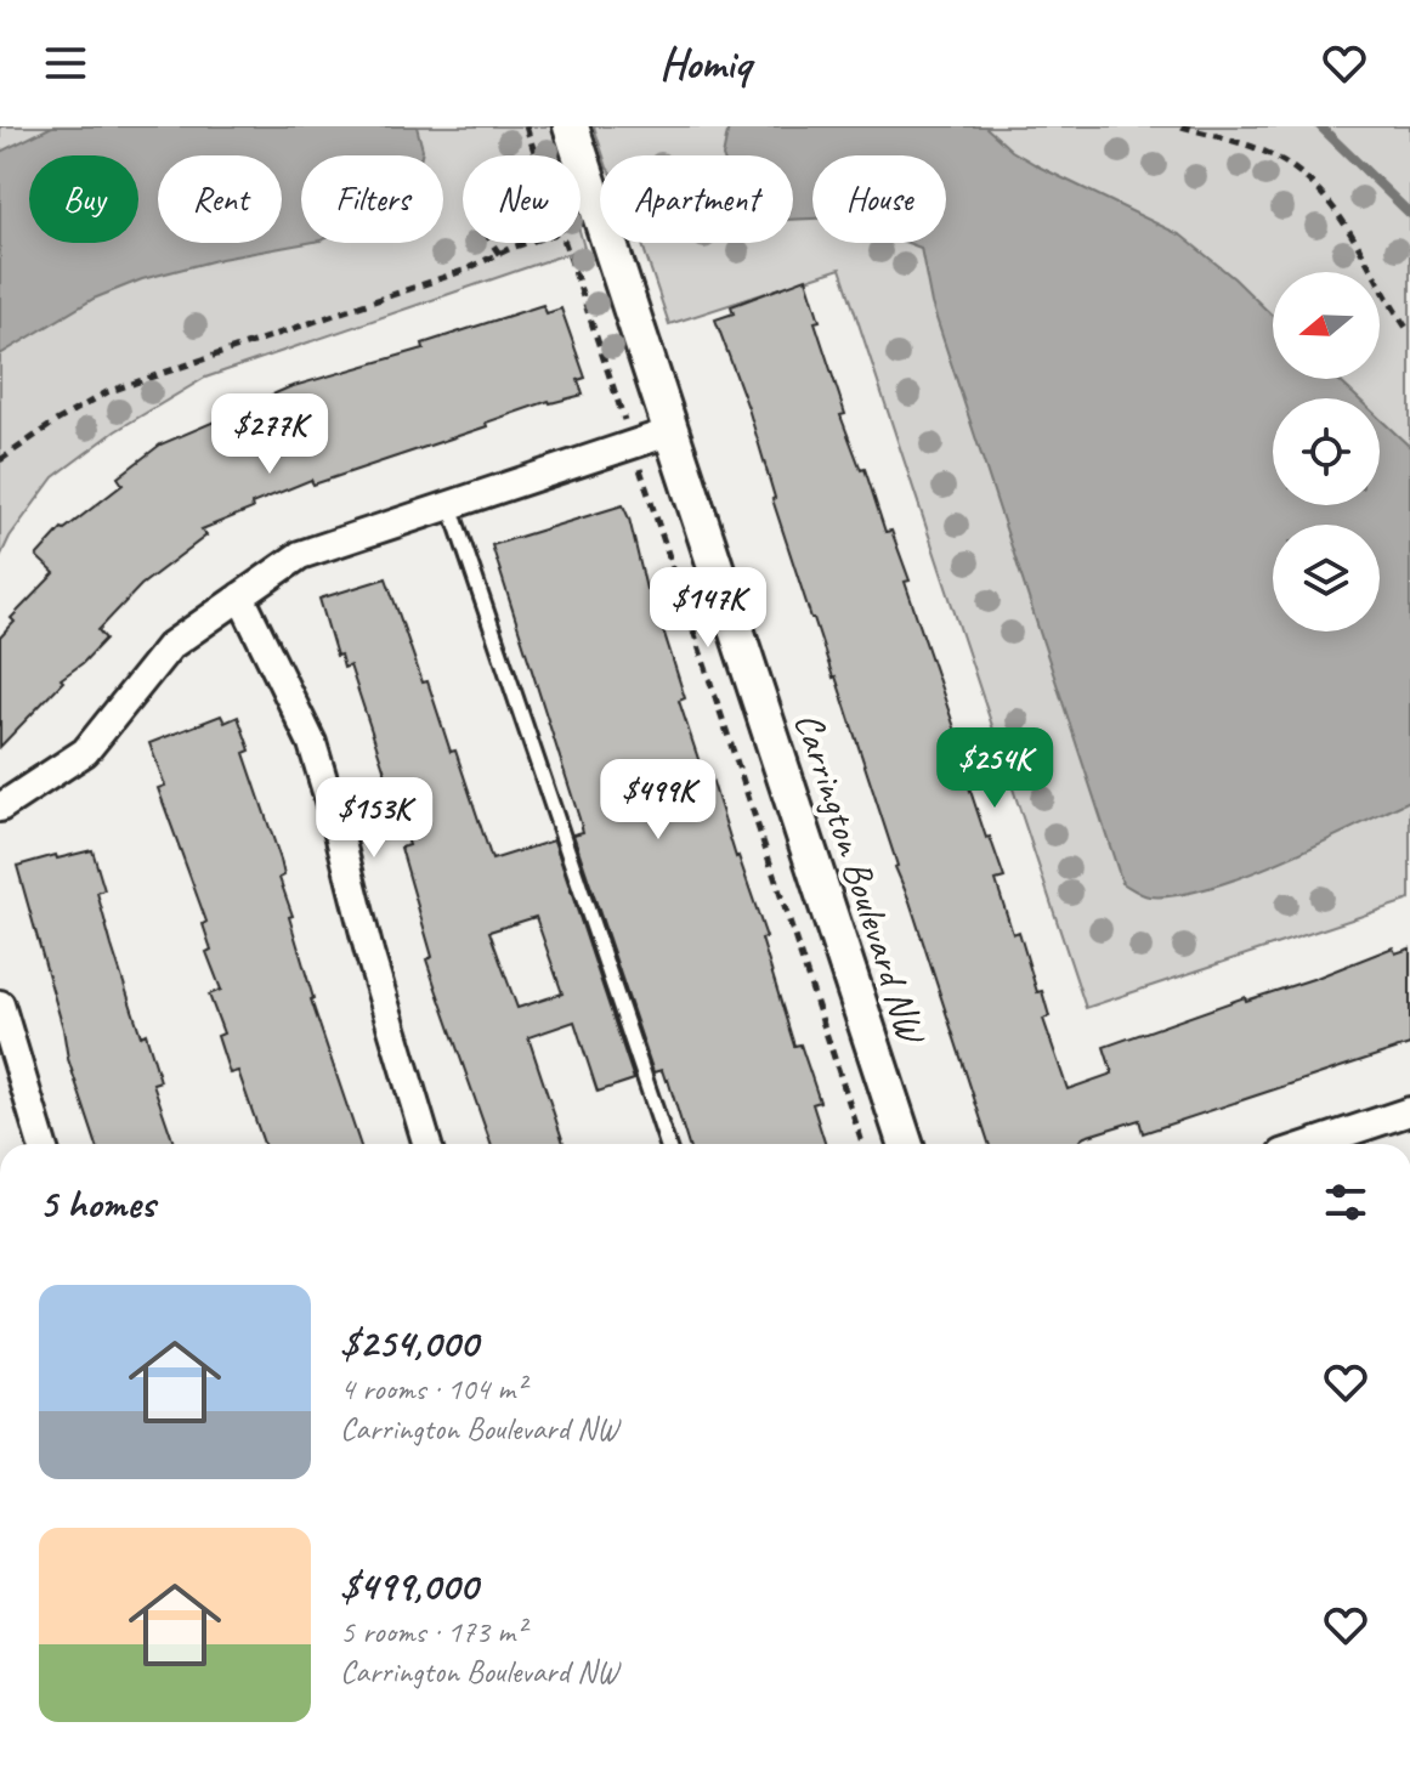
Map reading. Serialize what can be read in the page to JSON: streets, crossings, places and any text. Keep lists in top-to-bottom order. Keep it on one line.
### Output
{"streets":{"street":["Carrington Boulevard NW"]},"north":"left","page":{"header":"Homiq","chip":["Buy","Rent","Filters","New","Apartment","House"],"price":["$277K","$147K","$254K","$499K","$153K"],"heading":"5 homes","list":[{"name":"$254,000","note":"4 rooms · 104 m² · Carrington Boulevard NW"},{"name":"$499,000","note":"5 rooms · 173 m² · Carrington Boulevard NW"}]}}
